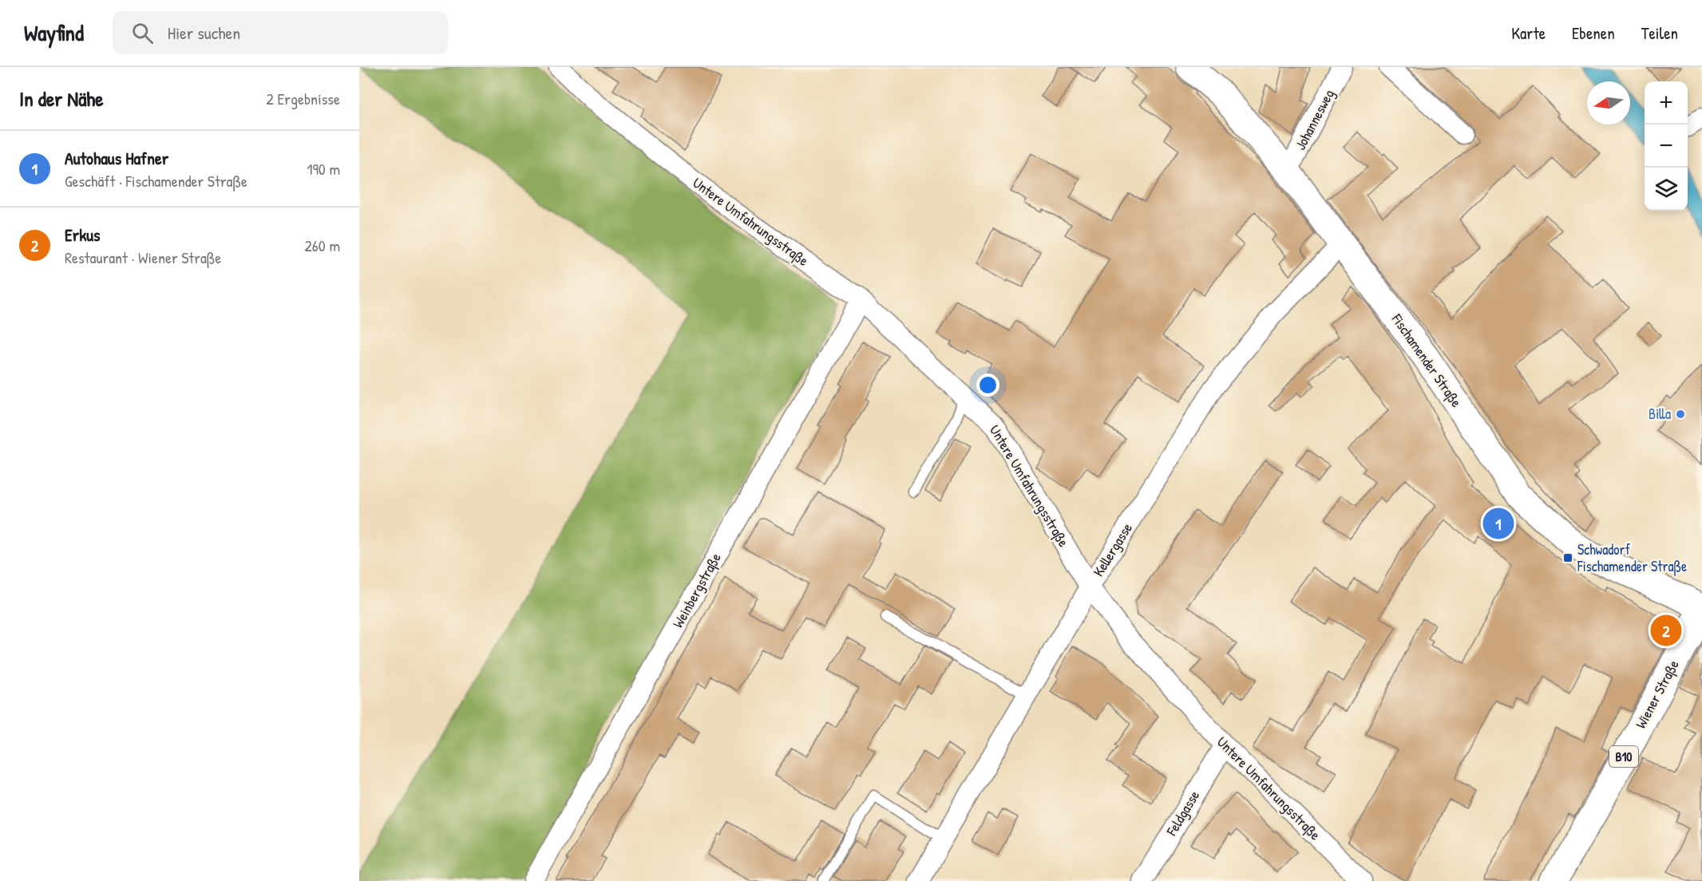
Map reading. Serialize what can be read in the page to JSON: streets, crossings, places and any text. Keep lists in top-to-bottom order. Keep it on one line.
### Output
{"streets":{"main road":["Fischamender Straße","Wiener Straße","B10"],"street":["Johannesweg","Untere Umfahrungsstraße","Kellergasse","Weinbergstraße","Feldgasse"]},"crossings":[["Johannesweg","Fischamender Straße"],["Untere Umfahrungsstraße","Kellergasse"],["Untere Umfahrungsstraße","Weinbergstraße"],["Untere Umfahrungsstraße","Feldgasse"],["Fischamender Straße","Kellergasse"],["Fischamender Straße","Wiener Straße"]],"places":{"other":["Billa"],"transit":["Schwadorf Fischamender Straße"]},"north":"left","page":{"header":"Wayfind","search":"Hier suchen","nav":["Karte","Ebenen","Teilen"],"heading":["In der Nähe","2 Ergebnisse"],"map_buttons":["+","−"],"list":[{"mark":"1","name":"Autohaus Hafner","note":"Geschäft · Fischamender Straße","value":"190 m"},{"mark":"2","name":"Erkus","note":"Restaurant · Wiener Straße","value":"260 m"}],"pins":["1","2"]}}
